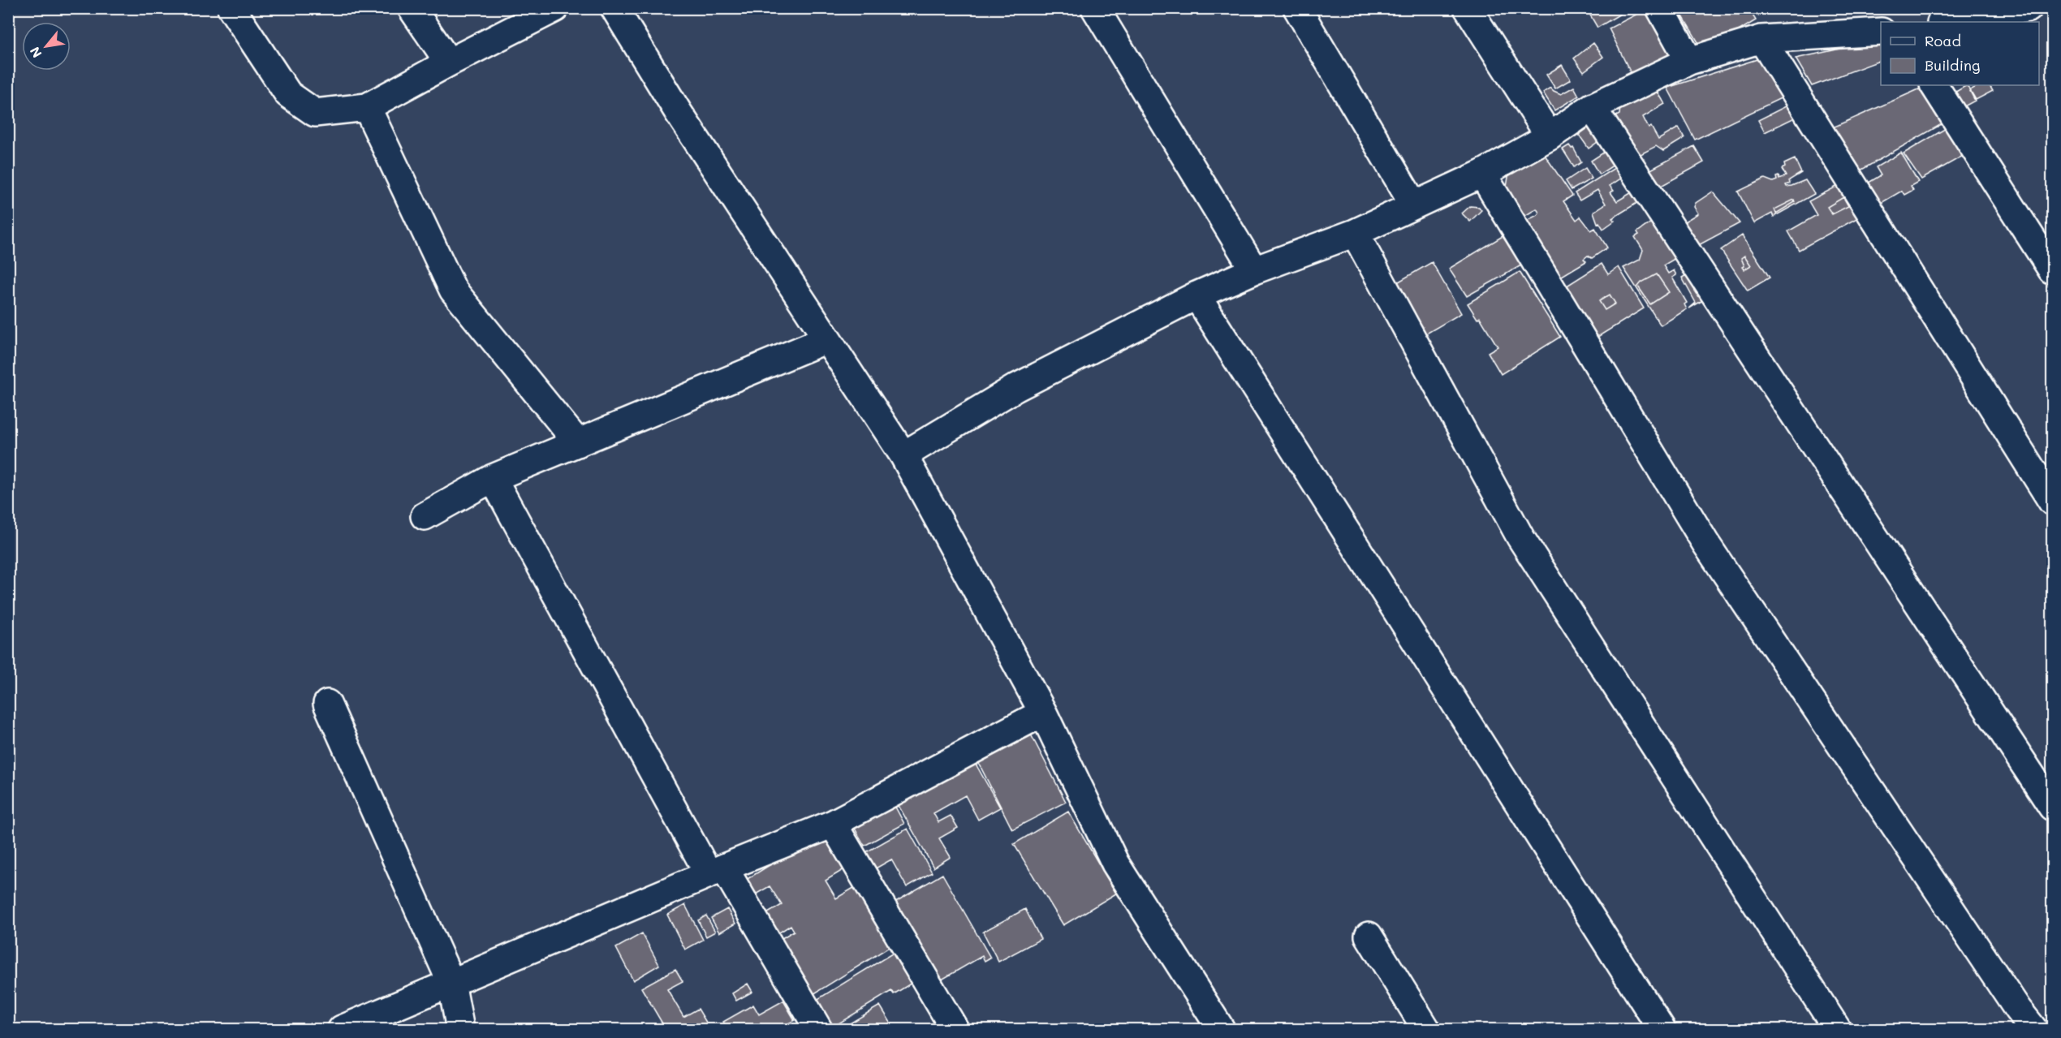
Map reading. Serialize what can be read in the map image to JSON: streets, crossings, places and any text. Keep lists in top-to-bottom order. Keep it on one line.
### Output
{"legend":["Road","Building"],"north":"bottom left"}
